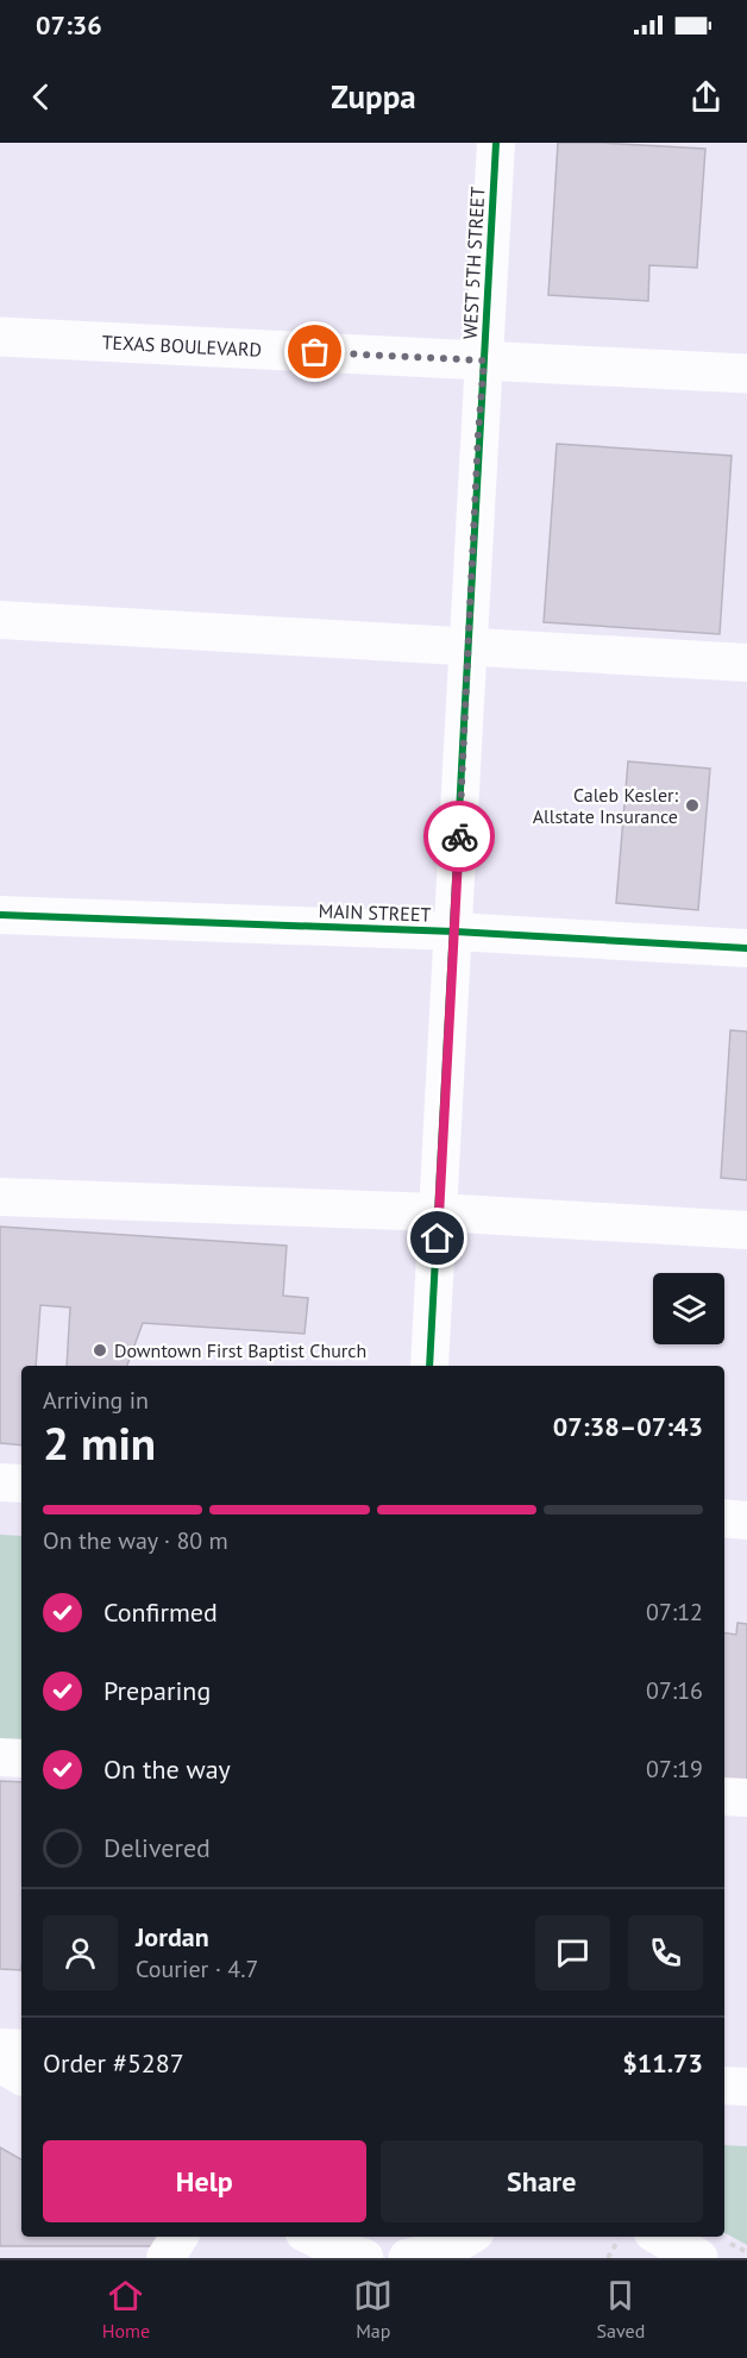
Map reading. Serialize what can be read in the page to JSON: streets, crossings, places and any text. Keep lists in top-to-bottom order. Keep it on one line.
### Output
{"streets":{"main road":["TEXAS BOULEVARD"],"street":["WEST 5TH STREET","MAIN STREET"]},"crossings":[["WEST 5TH STREET","TEXAS BOULEVARD"],["WEST 5TH STREET","MAIN STREET"]],"places":["Caleb Kesler: Allstate Insurance","Downtown First Baptist Church"],"page":{"status":"07:36","header":"Zuppa","heading":["2 min","Arriving in","07:38–07:43"],"panel":["Jordan","Courier · 4.7","Order #5287","$11.73"],"bar":"On the way · 80 m","list":[["Confirmed","07:12"],["Preparing","07:16"],["On the way","07:19"],"Delivered"],"buttons":["Help","Share"],"tabs":["Home","Map","Saved"]}}
